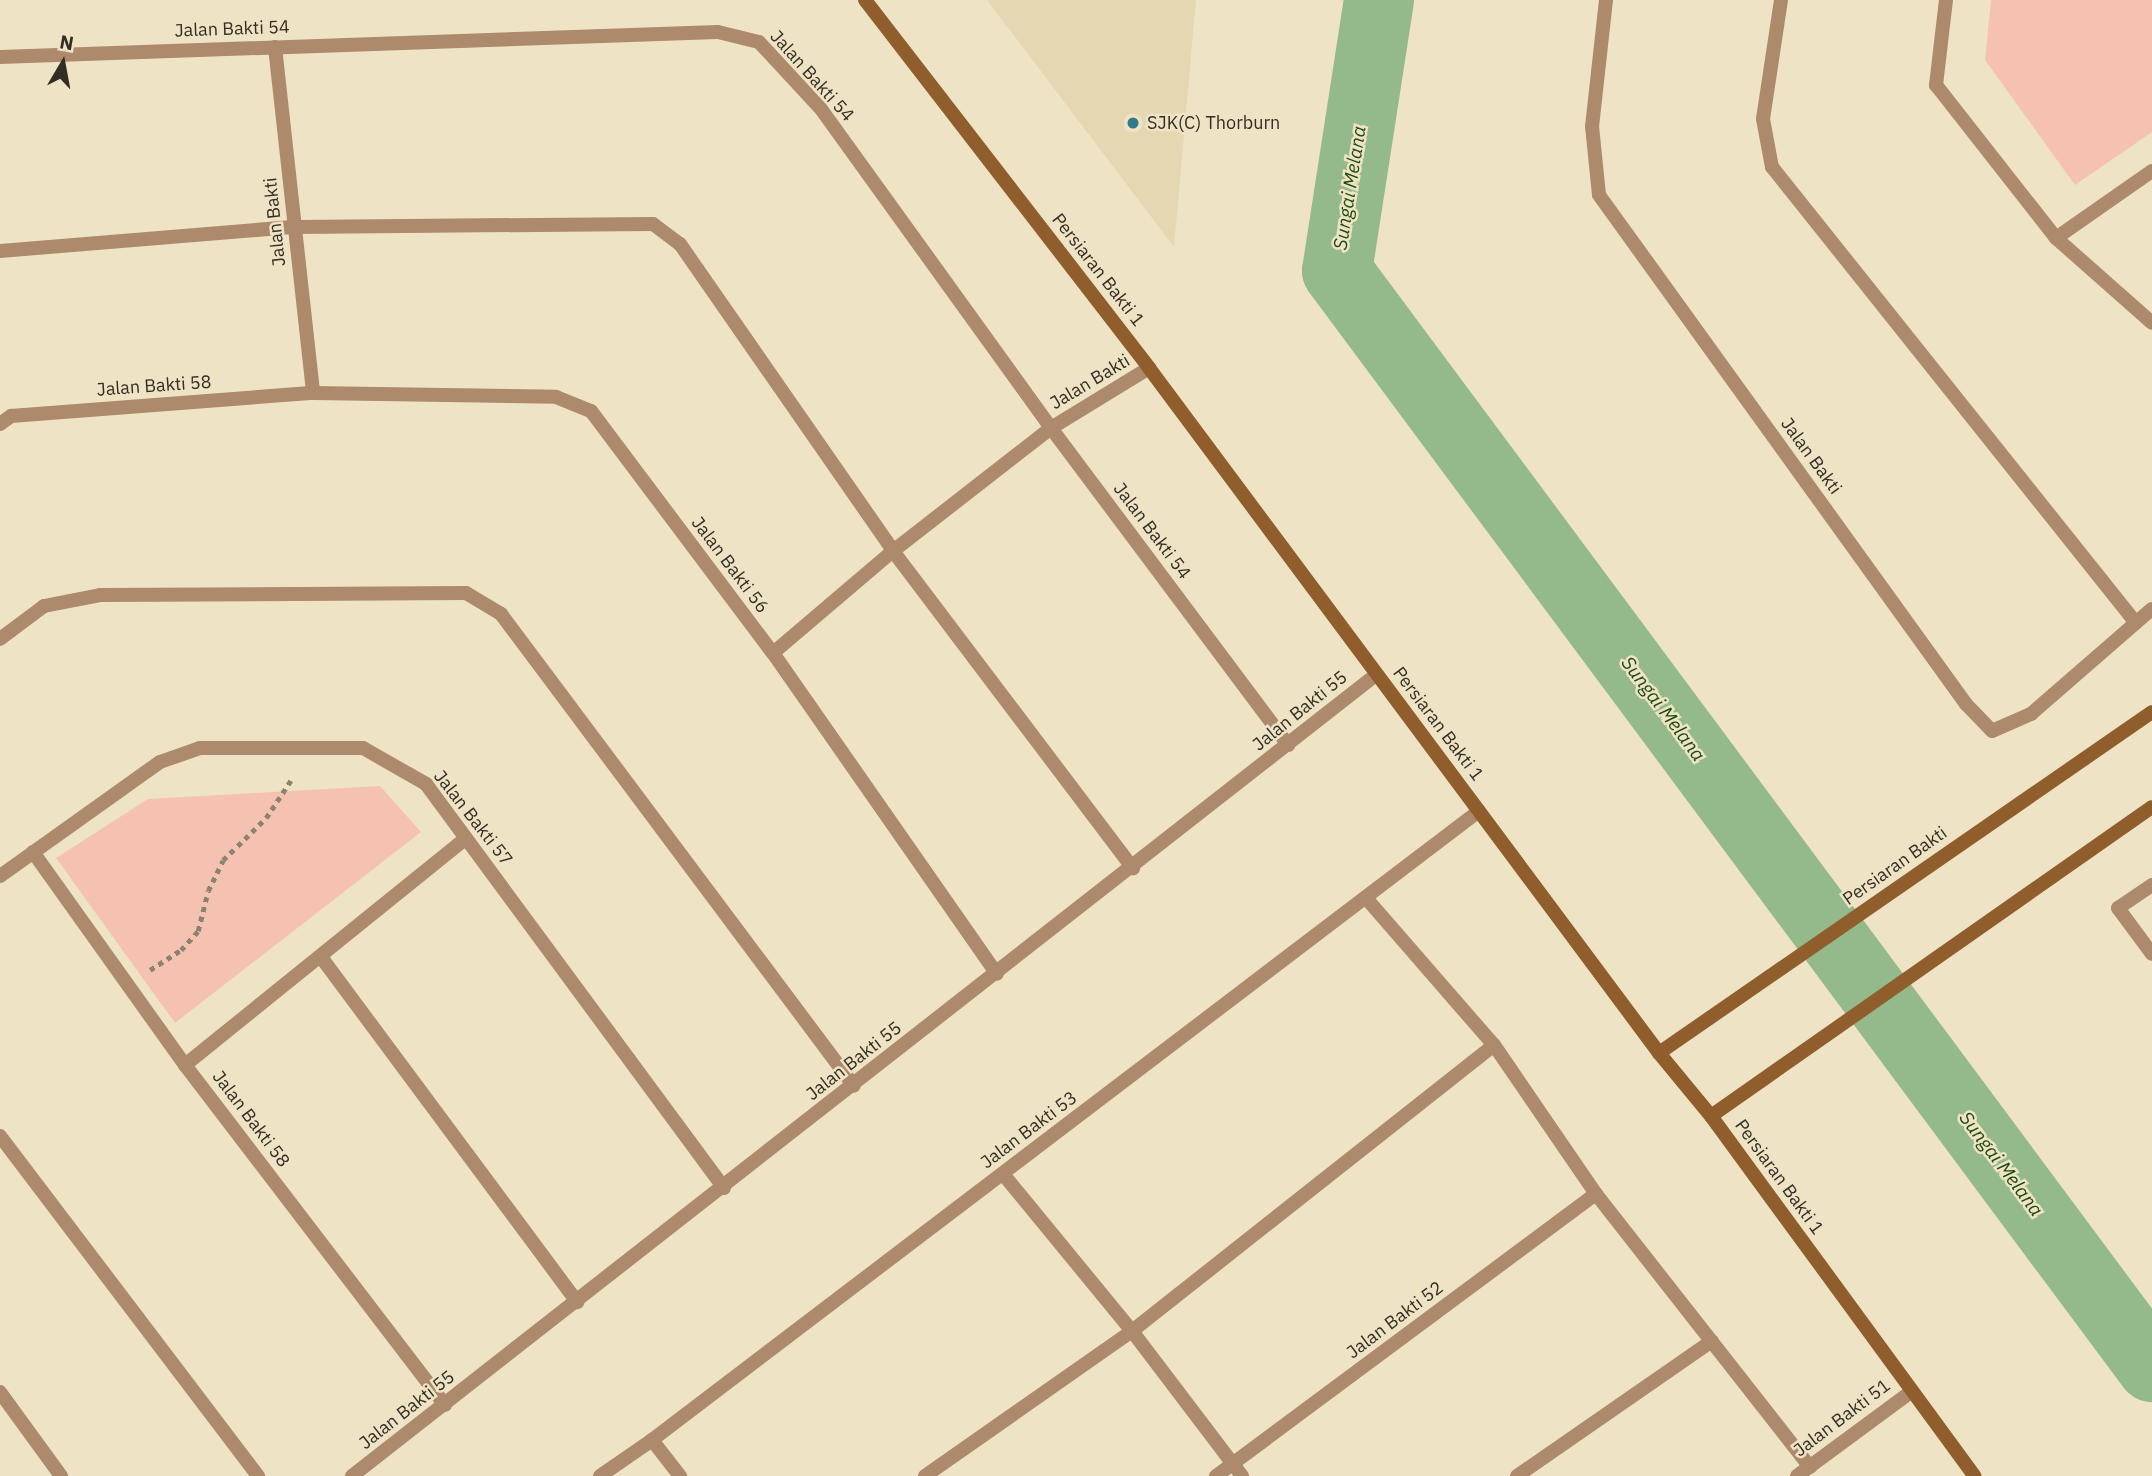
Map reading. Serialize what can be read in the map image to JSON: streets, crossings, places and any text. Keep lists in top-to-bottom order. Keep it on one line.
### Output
{"streets":{"street":["Jalan Bakti 54","Jalan Bakti","Persiaran Bakti 1","Jalan Bakti 58","Jalan Bakti 56","Jalan Bakti 55","Jalan Bakti 57","Persiaran Bakti","Jalan Bakti 53","Jalan Bakti 52","Jalan Bakti 51"]},"crossings":[["Jalan Bakti 54","Jalan Bakti"],["Jalan Bakti 54","Jalan Bakti 55"],["Jalan Bakti","Persiaran Bakti 1"],["Jalan Bakti","Jalan Bakti 58"],["Jalan Bakti","Jalan Bakti 56"],["Persiaran Bakti 1","Jalan Bakti 55"],["Persiaran Bakti 1","Persiaran Bakti"],["Persiaran Bakti 1","Jalan Bakti 53"],["Persiaran Bakti 1","Jalan Bakti 51"],["Jalan Bakti 58","Jalan Bakti 56"],["Jalan Bakti 58","Jalan Bakti 55"],["Jalan Bakti 58","Jalan Bakti 57"],["Jalan Bakti 56","Jalan Bakti 55"],["Jalan Bakti 55","Jalan Bakti 57"]],"water":["Sungai Melana"],"places":["SJK(C) Thorburn"],"north":"top"}
